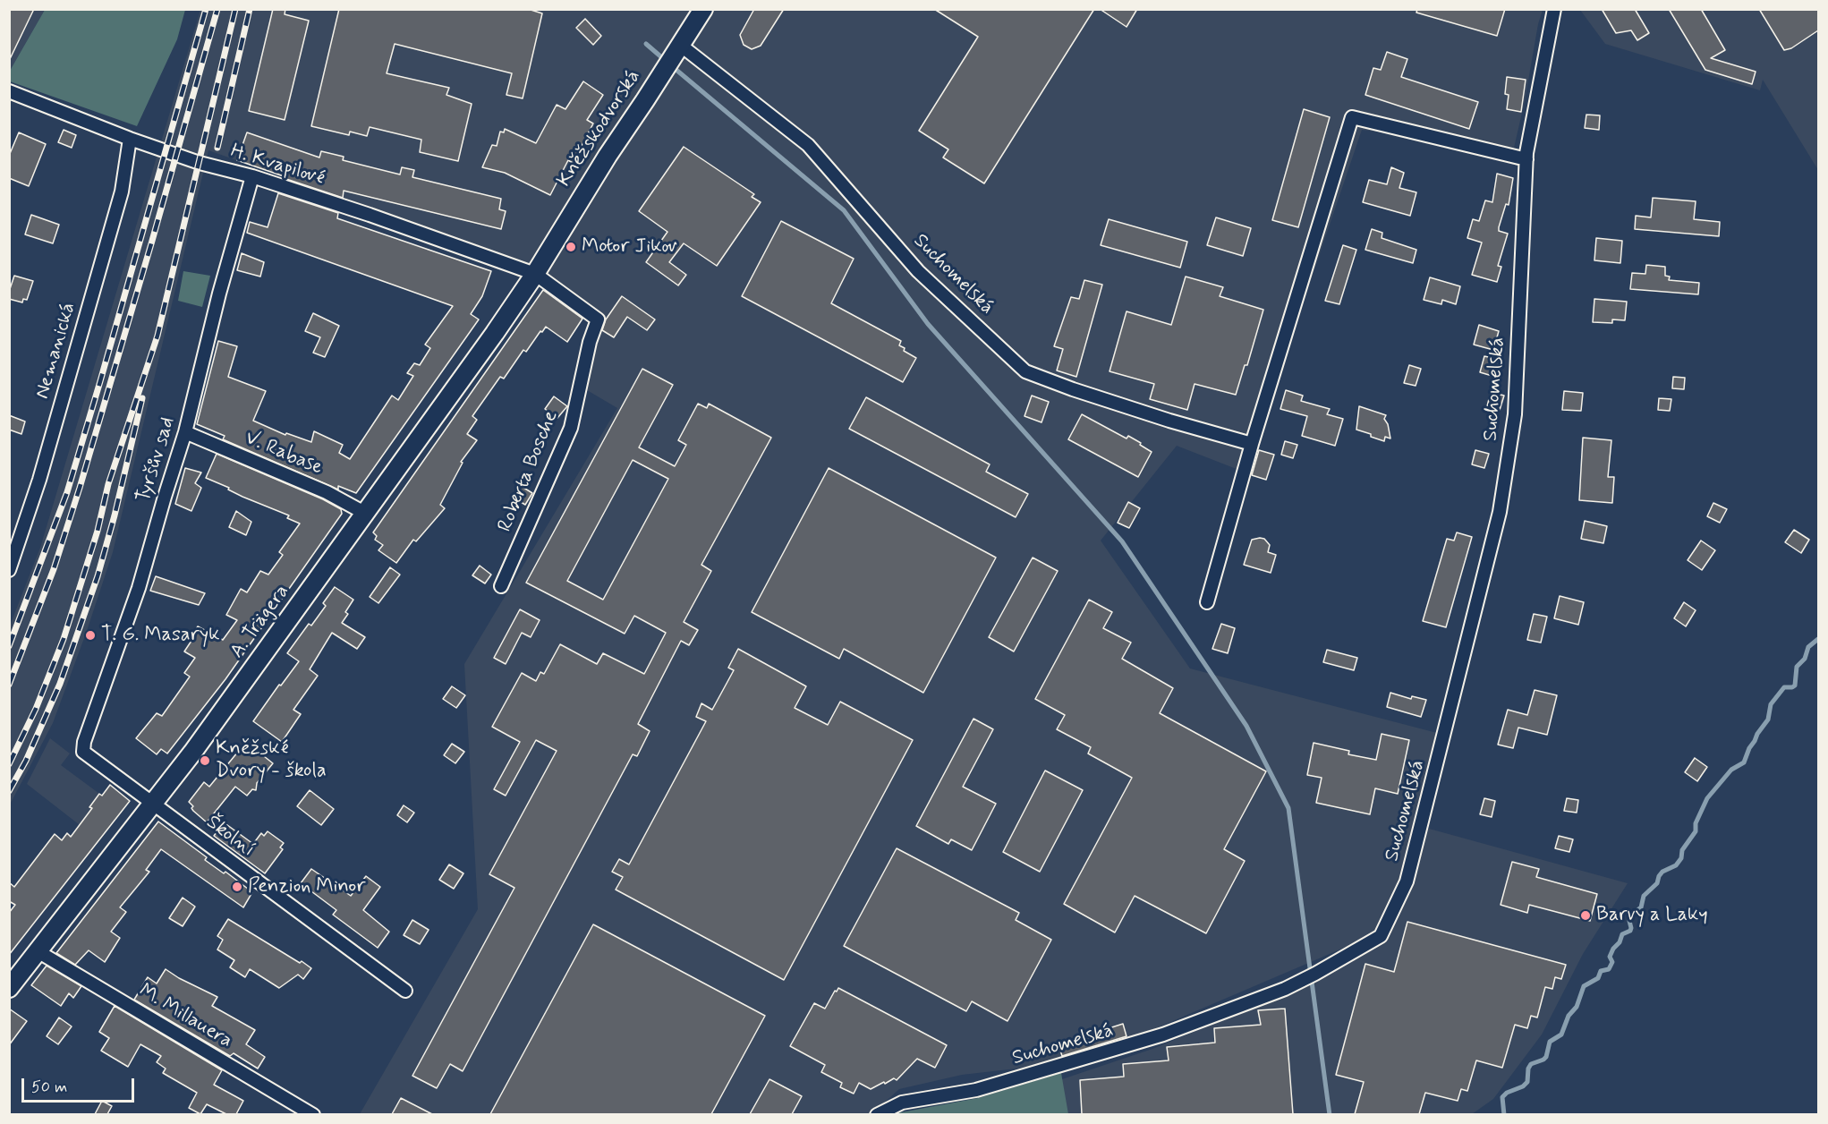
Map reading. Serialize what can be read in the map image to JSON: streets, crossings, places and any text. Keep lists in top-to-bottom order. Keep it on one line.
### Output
{"streets":{"street":["Kněžskodvorská","H. Kvapilové","Suchomelská","Nemanická","V. Rabase","Tyršův sad","Roberta Bosche","A. Trägera","Školní","M. Millauera"]},"crossings":[["Kněžskodvorská","H. Kvapilové"],["Kněžskodvorská","Suchomelská"],["Kněžskodvorská","Roberta Bosche"],["Kněžskodvorská","A. Trägera"],["H. Kvapilové","Nemanická"],["H. Kvapilové","Tyršův sad"],["H. Kvapilové","Roberta Bosche"],["H. Kvapilové","A. Trägera"],["V. Rabase","Tyršův sad"],["V. Rabase","A. Trägera"],["Tyršův sad","Školní"],["Roberta Bosche","A. Trägera"],["A. Trägera","Školní"],["A. Trägera","M. Millauera"]],"places":["Motor Jikov","T. G. Masaryk","Kněžské Dvory - škola","Penzion Minor","Barvy a Laky"],"scale_bar":"50 m"}
